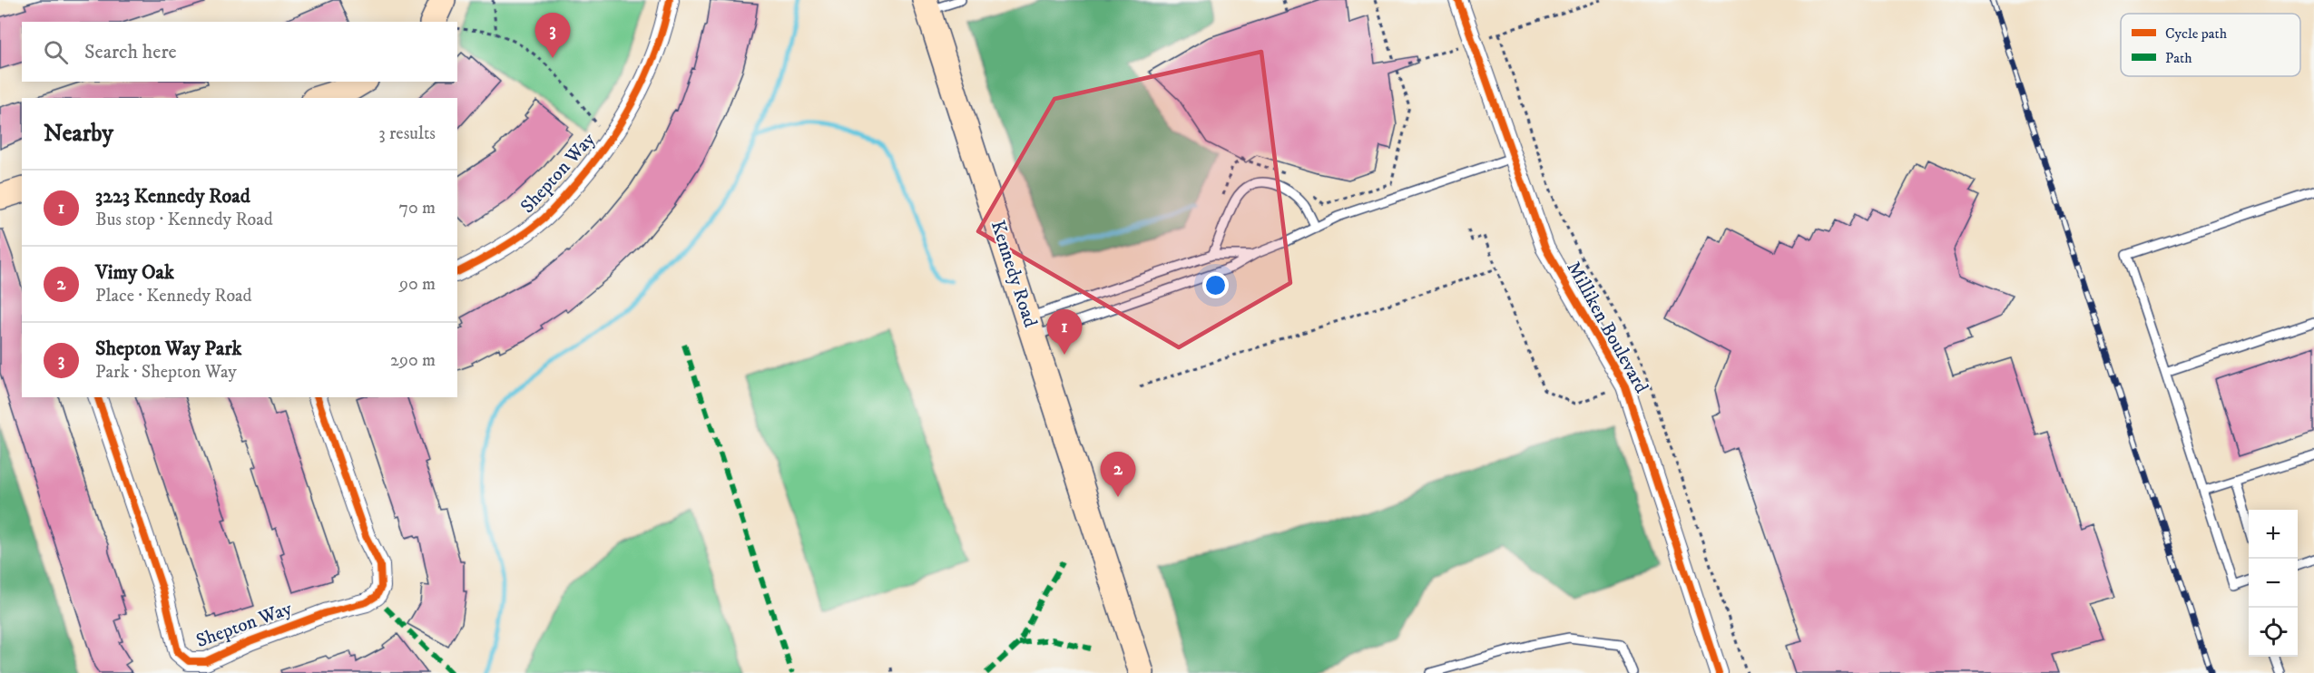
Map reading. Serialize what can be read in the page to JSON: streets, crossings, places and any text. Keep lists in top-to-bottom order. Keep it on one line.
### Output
{"streets":{"main road":["Kennedy Road"],"street":["Shepton Way","Milliken Boulevard"]},"legend":["Cycle path","Path"],"page":{"pins":["3","1","2"],"search":"Search here","heading":["Nearby","3 results"],"list":[{"mark":"1","name":"3223 Kennedy Road","note":"Bus stop · Kennedy Road","value":"70 m"},{"mark":"2","name":"Vimy Oak","note":"Place · Kennedy Road","value":"90 m"},{"mark":"3","name":"Shepton Way Park","note":"Park · Shepton Way","value":"290 m"}],"map_buttons":["+","−"]}}
